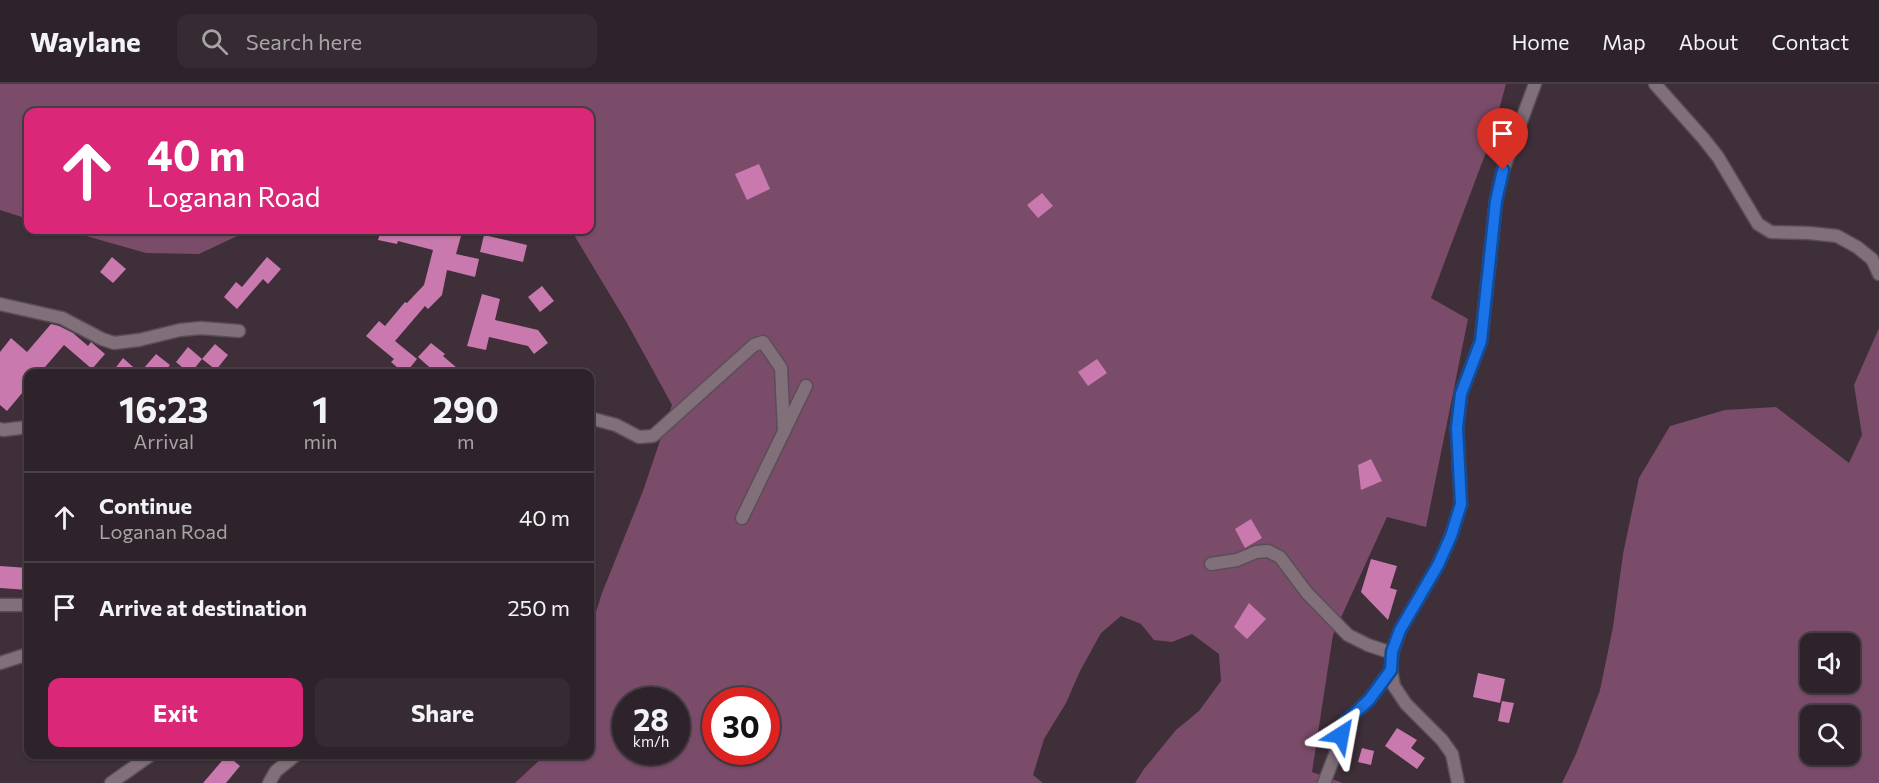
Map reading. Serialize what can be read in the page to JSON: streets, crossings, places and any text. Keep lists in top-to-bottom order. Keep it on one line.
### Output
{"page":{"header":"Waylane","search":"Search here","nav":["Home","Map","About","Contact"],"turn":["40 m","Loganan Road"],"eta":["16:23","Arrival","1","min","290","m"],"list":[{"name":"Continue","note":"Loganan Road","value":"40 m"},{"name":"Arrive at destination","value":"250 m"}],"buttons":["Exit","Share"],"speed":"28 km/h","limit":"30"}}
